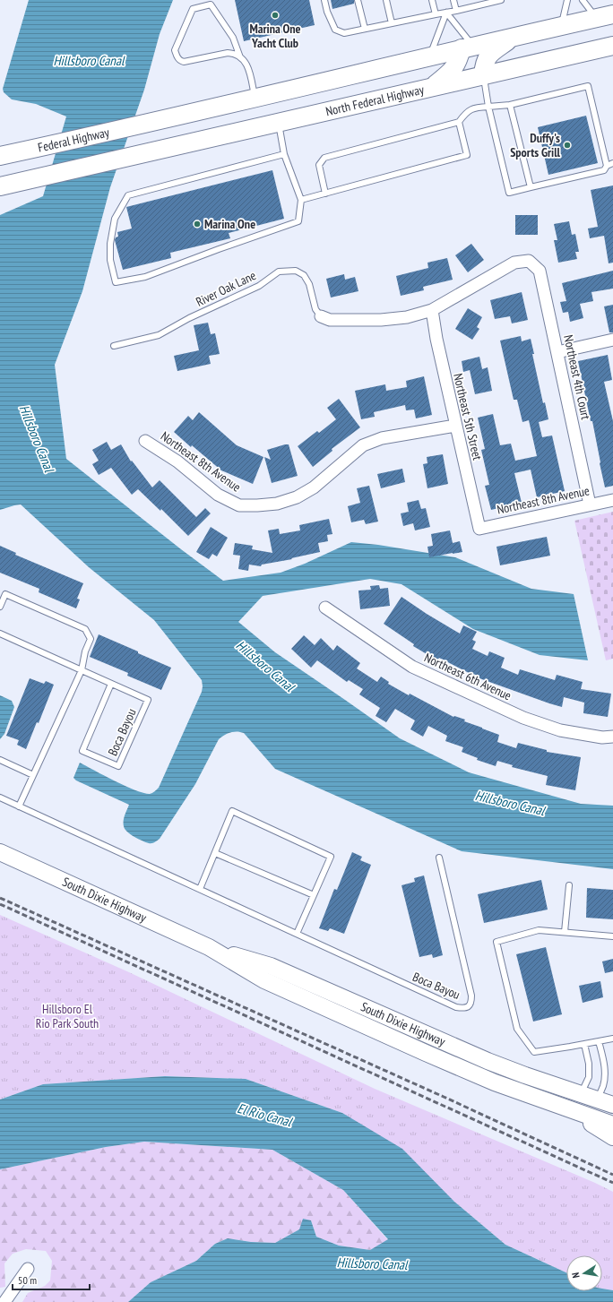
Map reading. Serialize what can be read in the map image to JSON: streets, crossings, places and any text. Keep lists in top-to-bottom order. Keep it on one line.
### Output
{"streets":{"main road":["North Federal Highway","Federal Highway","South Dixie Highway"],"street":["Northeast 4th Court","Northeast 5th Street","Northeast 8th Avenue","Northeast 6th Avenue"],"lane":["River Oak Lane","Boca Bayou"]},"crossings":[["Northeast 4th Court","Northeast 5th Street"],["Northeast 4th Court","Northeast 8th Avenue"],["Northeast 5th Street","Northeast 8th Avenue"]],"water":["Hillsboro Canal","El Rio Canal"],"parks":["Hillsboro El Rio Park South"],"places":["Marina One Yacht Club","Duffy's Sports Grill","Marina One"],"scale_bar":"50 m","north":"left"}
